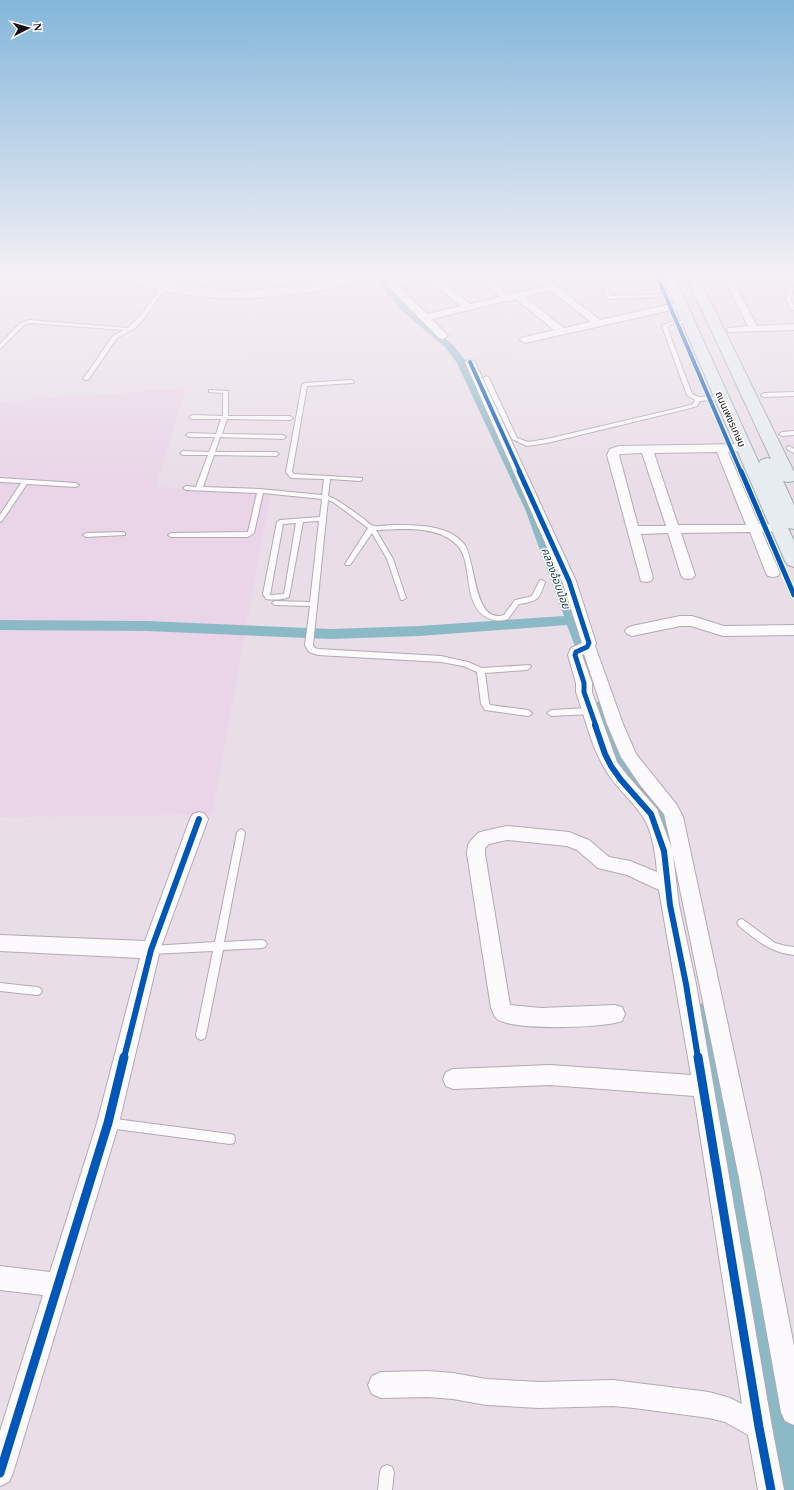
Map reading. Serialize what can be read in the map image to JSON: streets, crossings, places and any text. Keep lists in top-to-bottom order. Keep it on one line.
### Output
{"streets":{"main road":["ถนนเพชรเกษม"]},"water":["คลองอ้อมน้อย"],"north":"right"}
